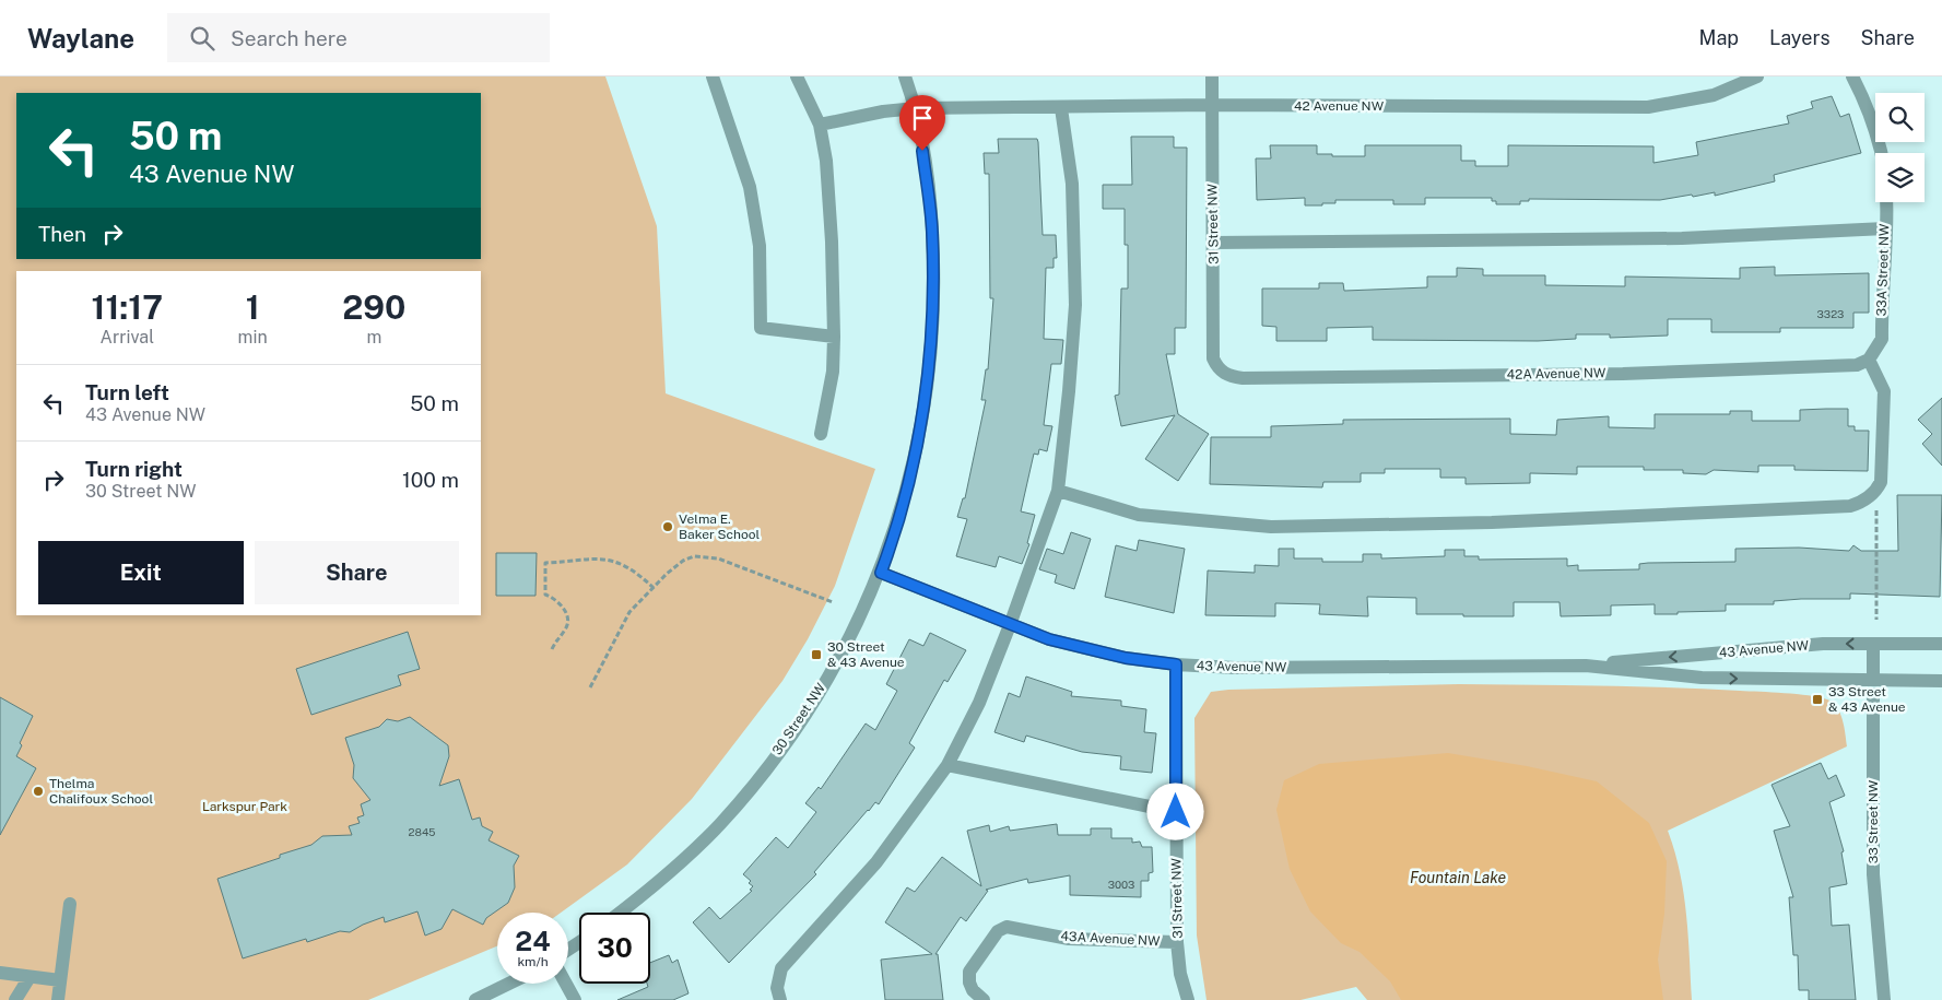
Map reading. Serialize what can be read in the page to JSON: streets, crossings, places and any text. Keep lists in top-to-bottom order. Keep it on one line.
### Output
{"streets":{"street":["42 Avenue NW","31 Street NW","33A Street NW","42A Avenue NW","43 Avenue NW","30 Street NW","33 Street NW","43A Avenue NW"]},"crossings":[["42 Avenue NW","31 Street NW"],["42 Avenue NW","30 Street NW"],["31 Street NW","42A Avenue NW"],["31 Street NW","43 Avenue NW"],["31 Street NW","43A Avenue NW"],["33A Street NW","42A Avenue NW"],["43 Avenue NW","30 Street NW"],["43 Avenue NW","33 Street NW"]],"water":["Fountain Lake"],"parks":["Larkspur Park"],"places":{"other":["Velma E. Baker School","Thelma Chalifoux School"],"transit":["30 Street & 43 Avenue","33 Street & 43 Avenue"]},"house_numbers":["3323","2845","3003"],"page":{"header":"Waylane","search":"Search here","nav":["Map","Layers","Share"],"turn":["50 m","43 Avenue NW"],"then":"Then","eta":["11:17","Arrival","1","min","290","m"],"list":[{"name":"Turn left","note":"43 Avenue NW","value":"50 m"},{"name":"Turn right","note":"30 Street NW","value":"100 m"}],"buttons":["Exit","Share"],"speed":"24 km/h","limit":"30"}}
